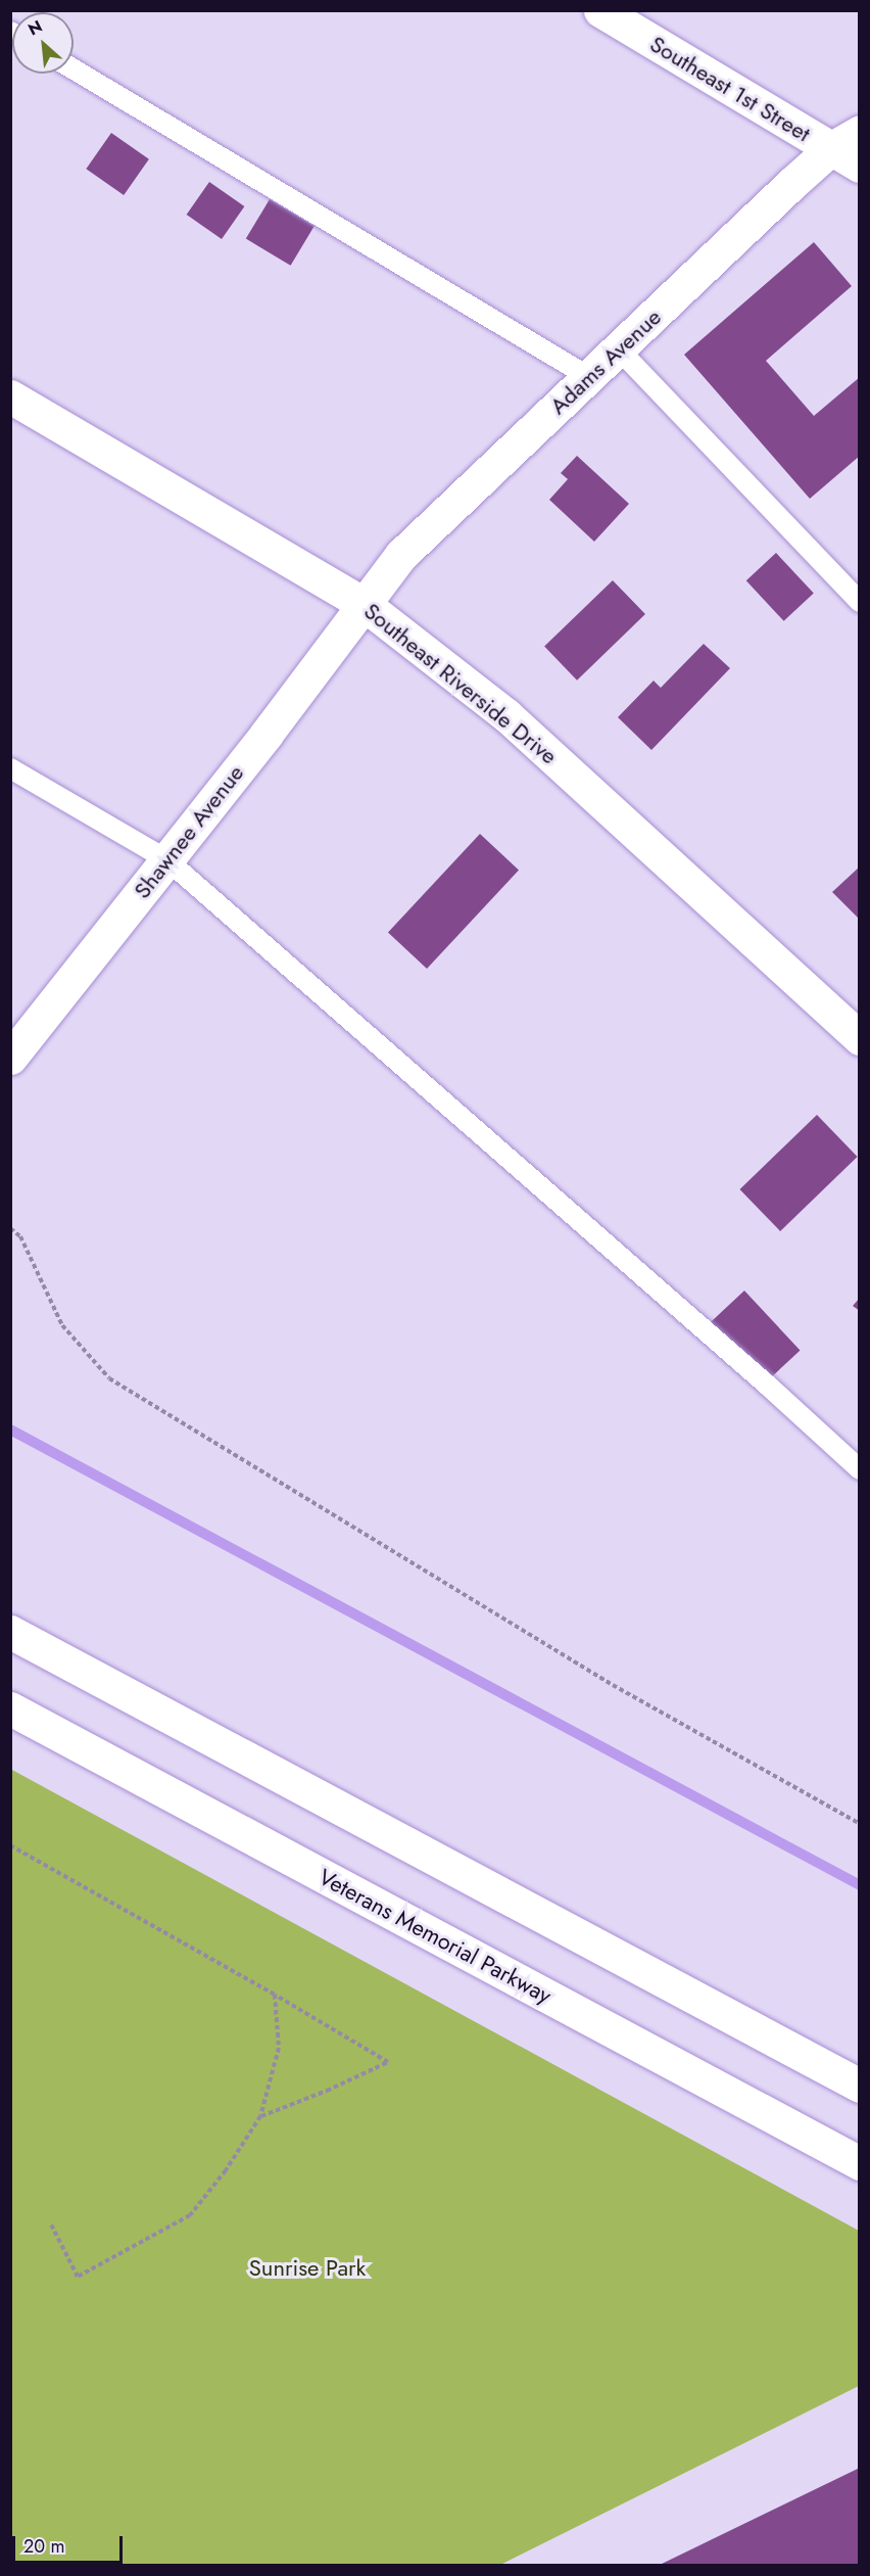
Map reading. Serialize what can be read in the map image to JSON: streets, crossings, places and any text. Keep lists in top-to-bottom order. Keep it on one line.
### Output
{"streets":{"main road":["Southeast 1st Street","Adams Avenue","Southeast Riverside Drive","Shawnee Avenue","Veterans Memorial Parkway"]},"crossings":[["Southeast 1st Street","Adams Avenue"],["Adams Avenue","Southeast Riverside Drive"],["Adams Avenue","Shawnee Avenue"],["Southeast Riverside Drive","Shawnee Avenue"]],"parks":["Sunrise Park"],"scale_bar":"20 m","north":"top left"}
